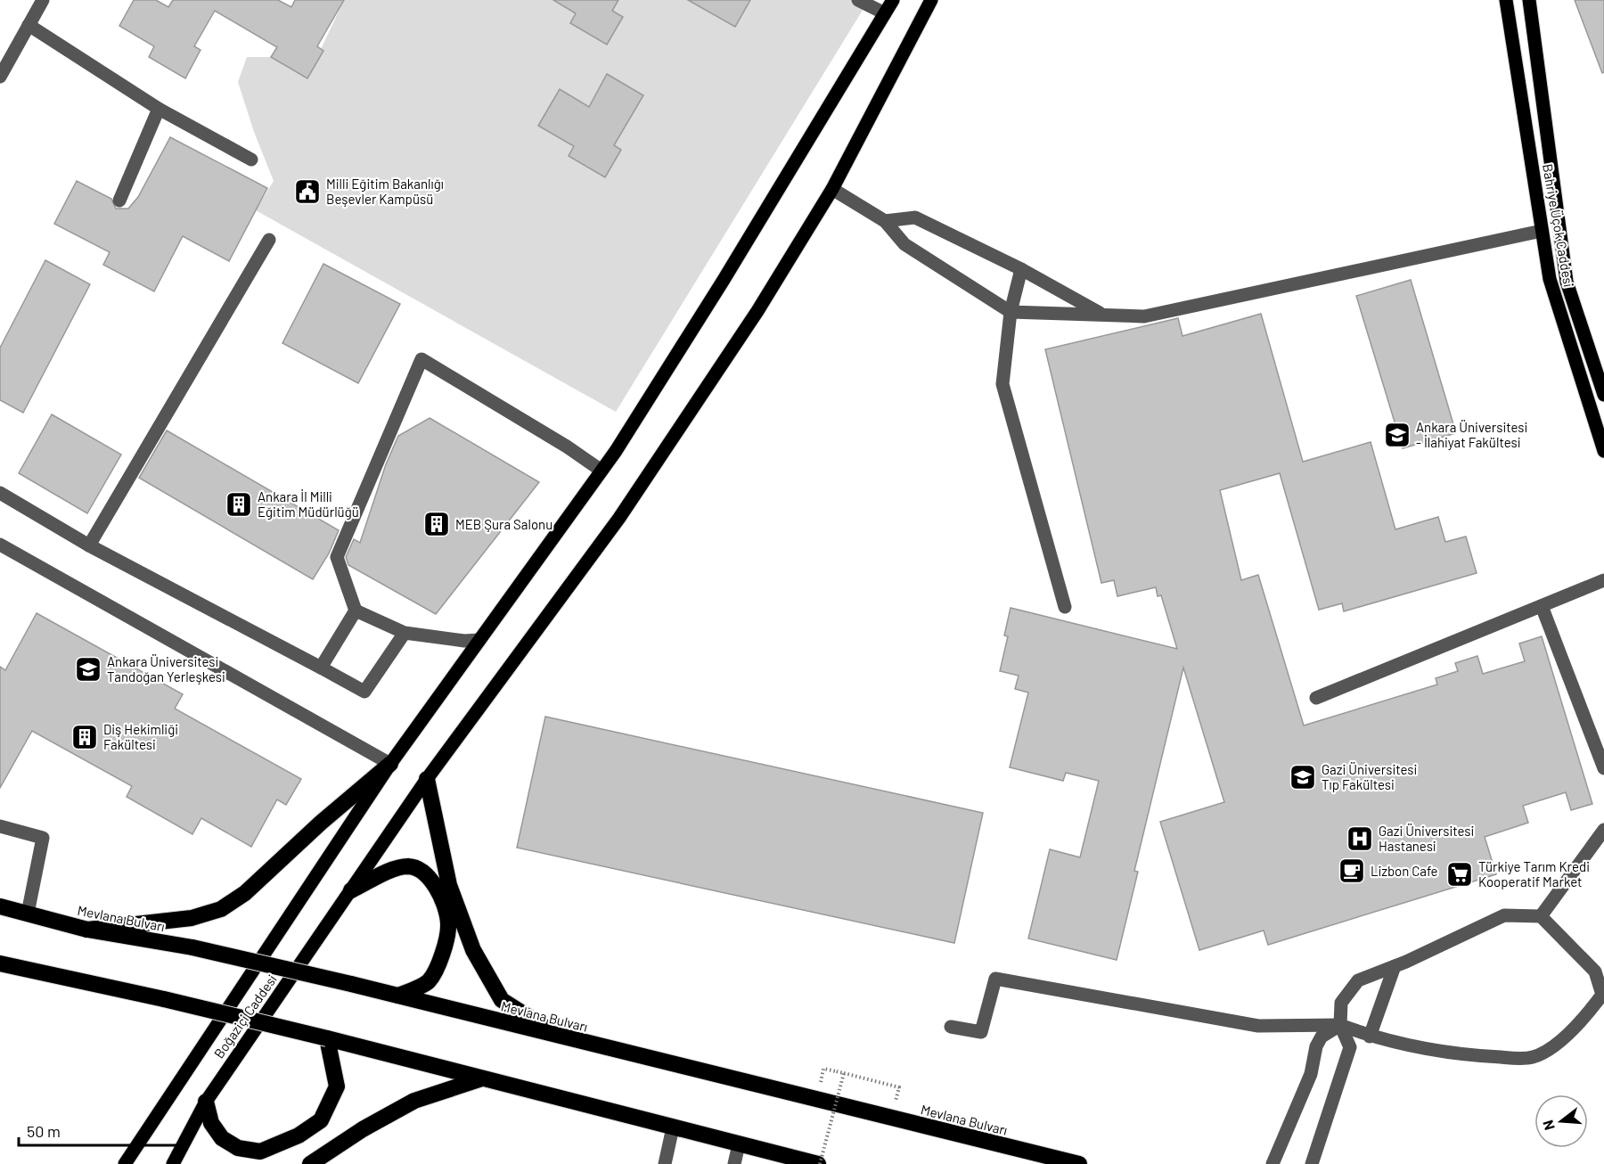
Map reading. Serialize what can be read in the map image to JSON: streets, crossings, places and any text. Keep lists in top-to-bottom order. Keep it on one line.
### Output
{"streets":{"highway":["Mevlana Bulvarı"],"main road":["Bahriye Üçok Caddesi","Boğaziçi Caddesi"]},"places":{"public building":["Milli Eğitim Bakanlığı Beşevler Kampüsü"],"school or university":["Ankara Üniversitesi - İlahiyat Fakültesi","Ankara Üniversitesi Tandoğan Yerleşkesi","Gazi Üniversitesi Tıp Fakültesi"],"building":["Ankara İl Milli Eğitim Müdürlüğü","MEB Şura Salonu","Diş Hekimliği Fakültesi"],"hospital":["Gazi Üniversitesi Hastanesi"],"cafe":["Lizbon Cafe"],"supermarket":["Türkiye Tarım Kredi Kooperatif Market"]},"scale_bar":"50 m","north":"left"}
